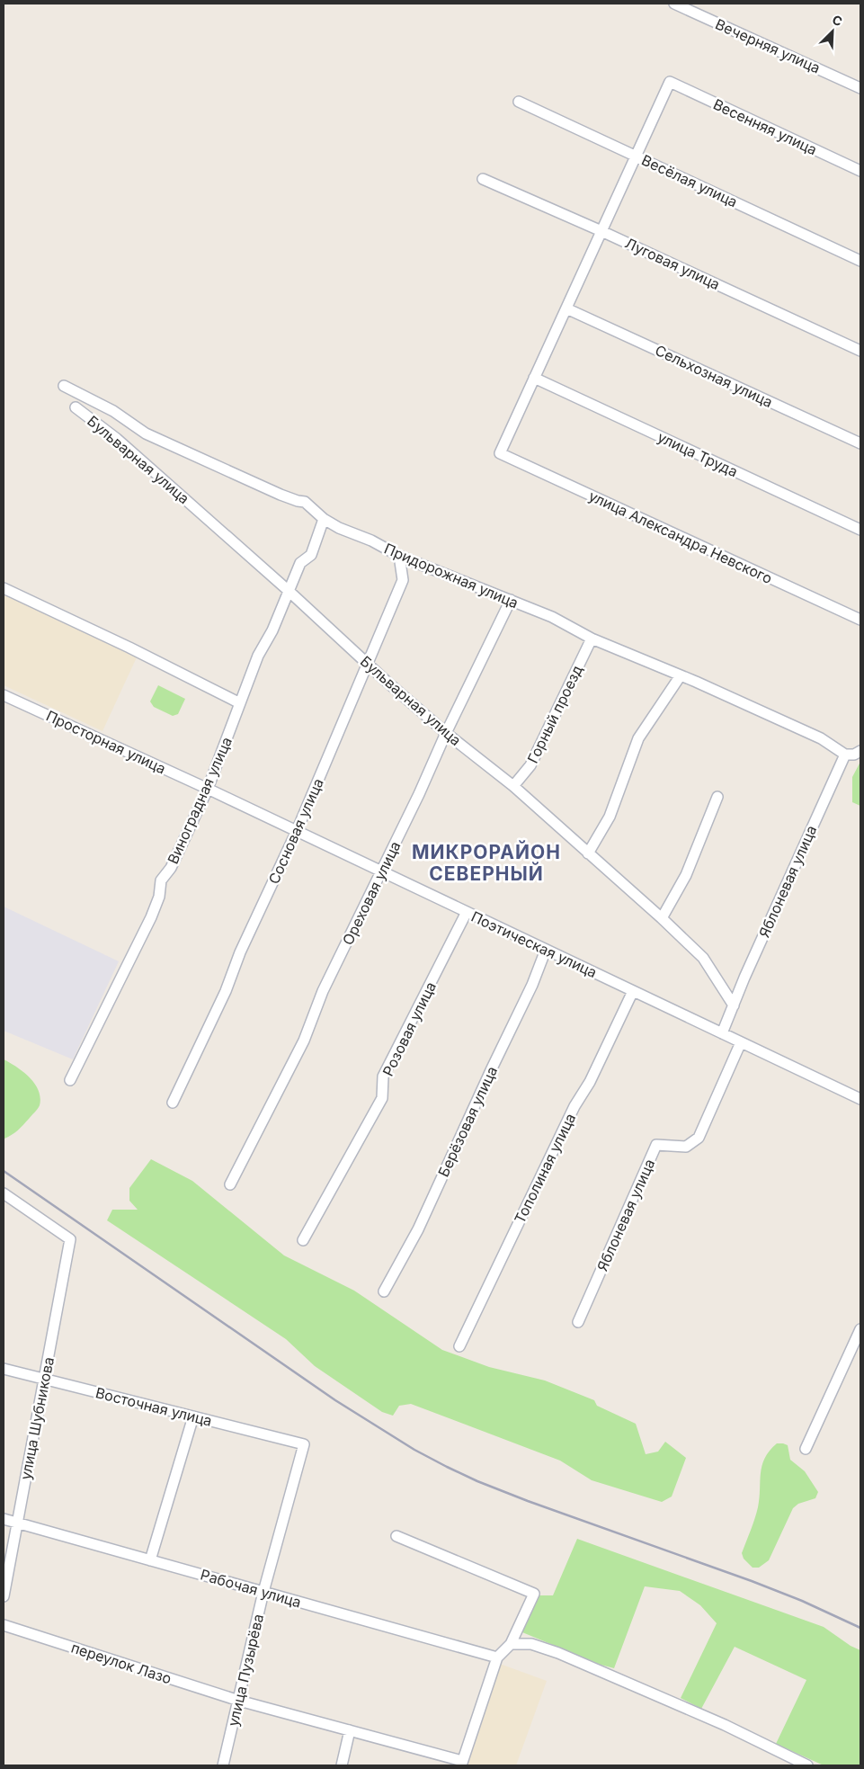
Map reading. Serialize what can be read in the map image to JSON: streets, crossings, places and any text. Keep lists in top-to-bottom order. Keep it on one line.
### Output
{"streets":{"street":["Вечерняя улица","Весенняя улица","Весёлая улица","Луговая улица","Сельхозная улица","улица Труда","Бульварная улица","улица Александра Невского","Придорожная улица","Горный проезд","Просторная улица","Виноградная улица","Сосновая улица","Яблоневая улица","Ореховая улица","Поэтическая улица","Розовая улица","Берёзовая улица","Тополиная улица","Восточная улица","улица Шубникова","Рабочая улица","переулок Лазо","улица Пузырёва"]},"crossings":[["Весенняя улица","Весёлая улица"],["улица Труда","улица Александра Невского"],["Бульварная улица","Горный проезд"],["Бульварная улица","Виноградная улица"],["Бульварная улица","Сосновая улица"],["Бульварная улица","Яблоневая улица"],["Бульварная улица","Ореховая улица"],["Придорожная улица","Горный проезд"],["Придорожная улица","Виноградная улица"],["Придорожная улица","Сосновая улица"],["Придорожная улица","Яблоневая улица"],["Придорожная улица","Ореховая улица"],["Просторная улица","Виноградная улица"],["Просторная улица","Поэтическая улица"],["Виноградная улица","Поэтическая улица"],["Сосновая улица","Поэтическая улица"],["Яблоневая улица","Поэтическая улица"],["Ореховая улица","Поэтическая улица"],["Поэтическая улица","Розовая улица"],["Поэтическая улица","Берёзовая улица"],["Поэтическая улица","Тополиная улица"],["Восточная улица","улица Шубникова"],["Восточная улица","улица Пузырёва"],["улица Шубникова","Рабочая улица"],["Рабочая улица","улица Пузырёва"],["переулок Лазо","улица Пузырёва"]],"districts":["МИКРОРАЙОН СЕВЕРНЫЙ"],"north":"top right"}
